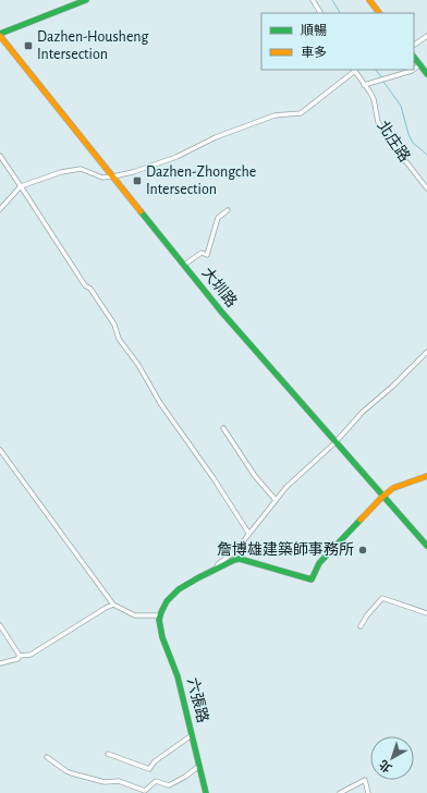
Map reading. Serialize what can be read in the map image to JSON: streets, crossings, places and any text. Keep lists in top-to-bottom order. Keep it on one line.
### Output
{"streets":{"street":["北庄路","大圳路","六張路"]},"places":{"transit":["Dazhen-Housheng Intersection","Dazhen-Zhongche Intersection"],"other":["詹博雄建築師事務所"]},"legend":["順暢","車多"],"north":"bottom left"}
